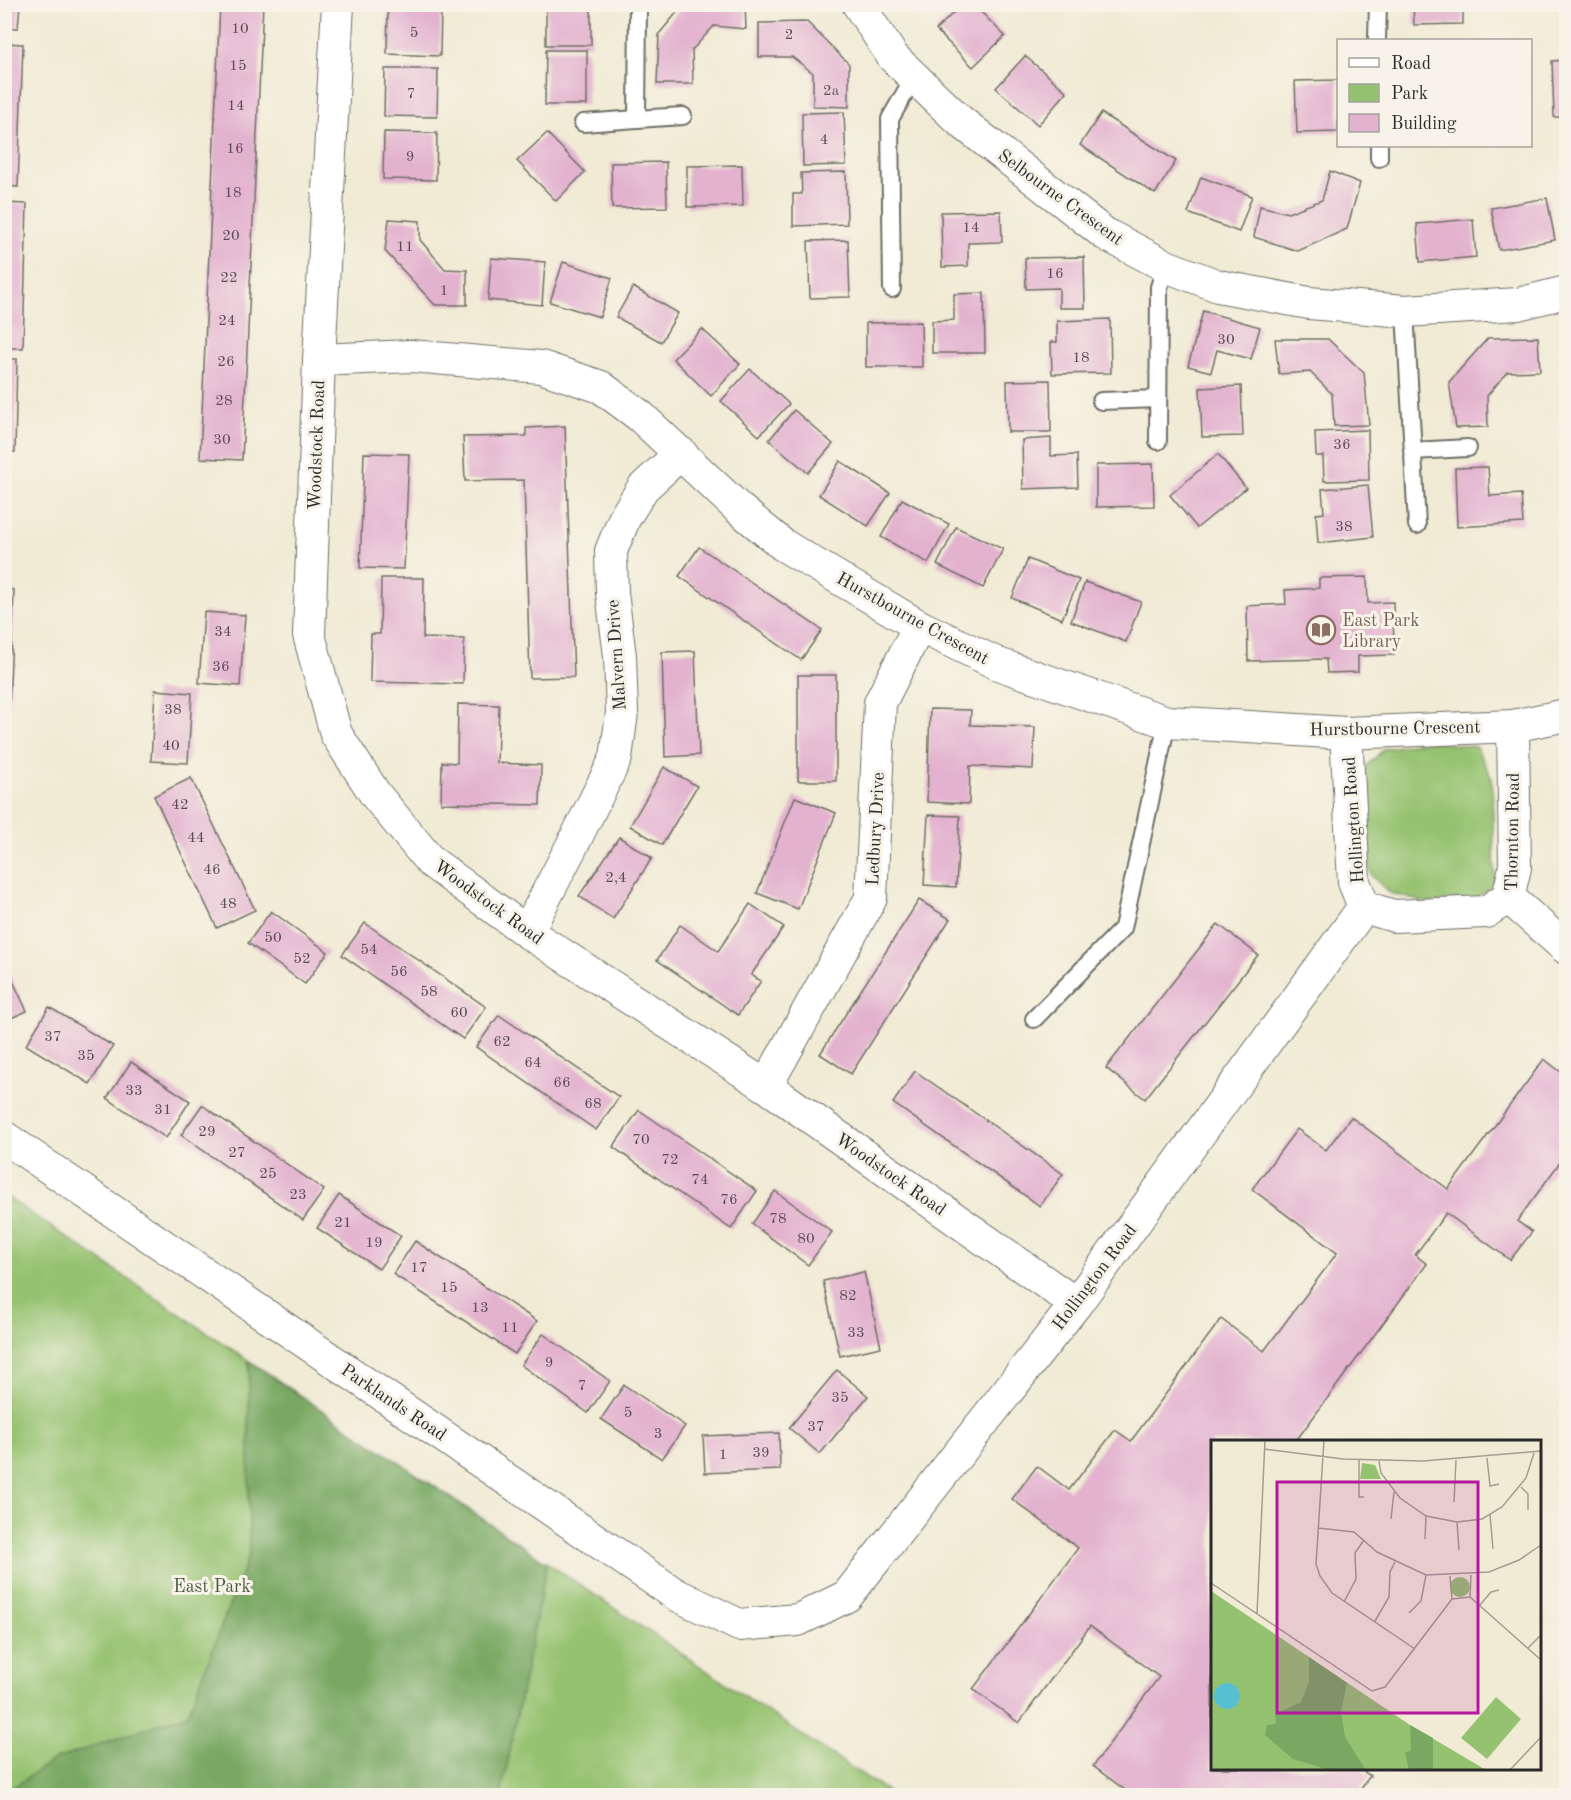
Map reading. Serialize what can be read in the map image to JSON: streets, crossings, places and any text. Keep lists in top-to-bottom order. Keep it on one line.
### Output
{"streets":{"street":["Selbourne Crescent","Woodstock Road","Hurstbourne Crescent","Malvern Drive","Hollington Road","Ledbury Drive","Thornton Road","Parklands Road"]},"crossings":[["Woodstock Road","Hurstbourne Crescent"],["Woodstock Road","Malvern Drive"],["Woodstock Road","Hollington Road"],["Woodstock Road","Ledbury Drive"],["Hurstbourne Crescent","Malvern Drive"],["Hurstbourne Crescent","Hollington Road"],["Hurstbourne Crescent","Ledbury Drive"],["Hurstbourne Crescent","Thornton Road"],["Hollington Road","Thornton Road"],["Hollington Road","Parklands Road"]],"parks":["East Park"],"places":{"library":["East Park Library"]},"house_numbers":["10","5","2","15","2a","7","14","4","16","9","18","14","20","11","16","22","1","24","30","18","26","28","30","36","38","34","36","38","40","42","44","46","2,4","48","50","54","52","56","58","60","37","62","35","64","66","33","68","31","29","70","27","72","25","74","23","76","78","21","80","19","17","15","82","13","11","33","9","7","35","5","37","3","39","1"],"legend":["Road","Park","Building"]}
